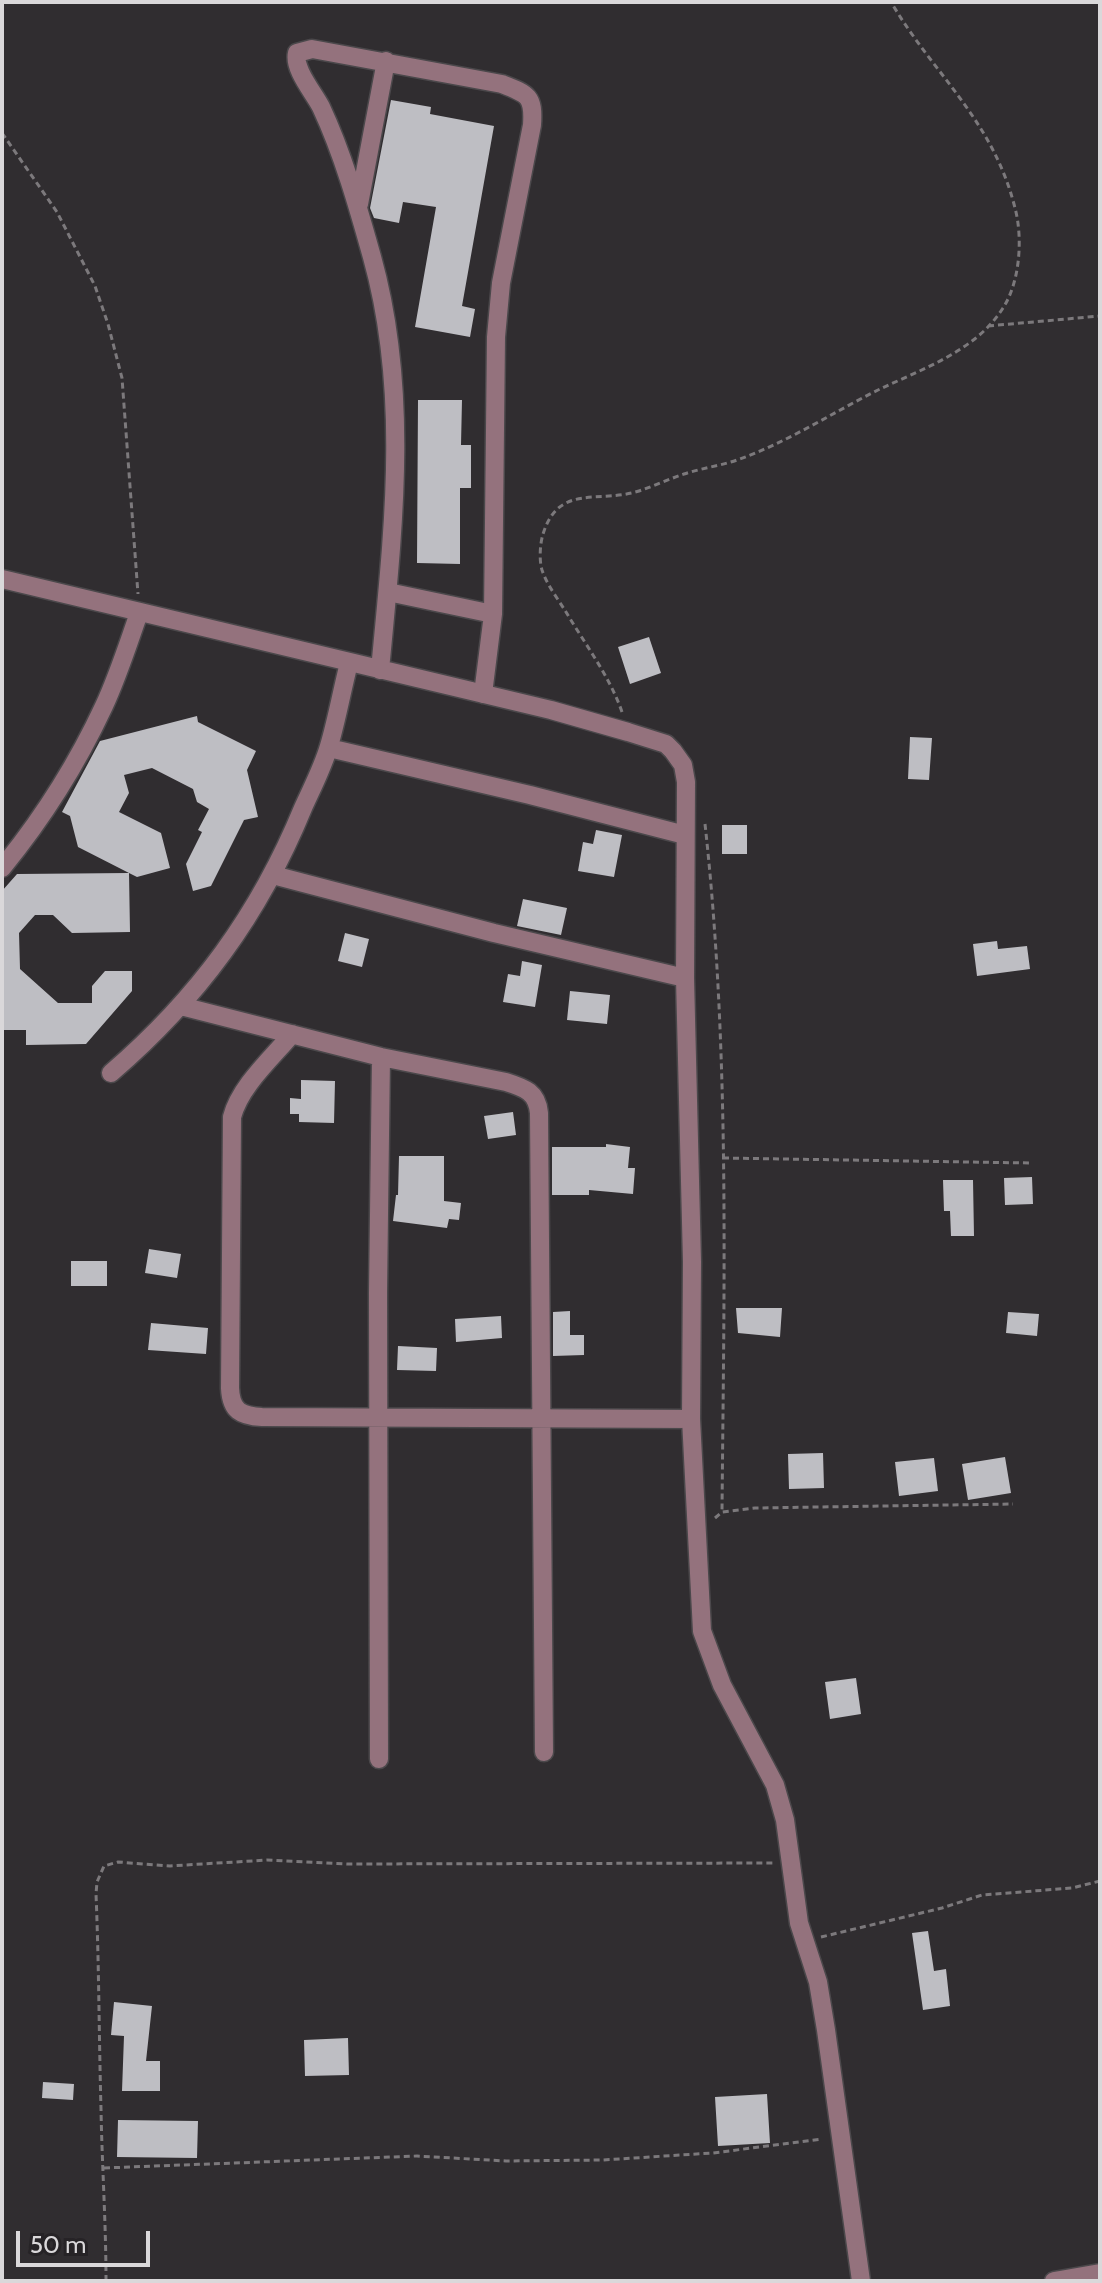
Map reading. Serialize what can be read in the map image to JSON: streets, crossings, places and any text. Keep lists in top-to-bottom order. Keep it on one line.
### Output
{"scale_bar":"50 m"}
